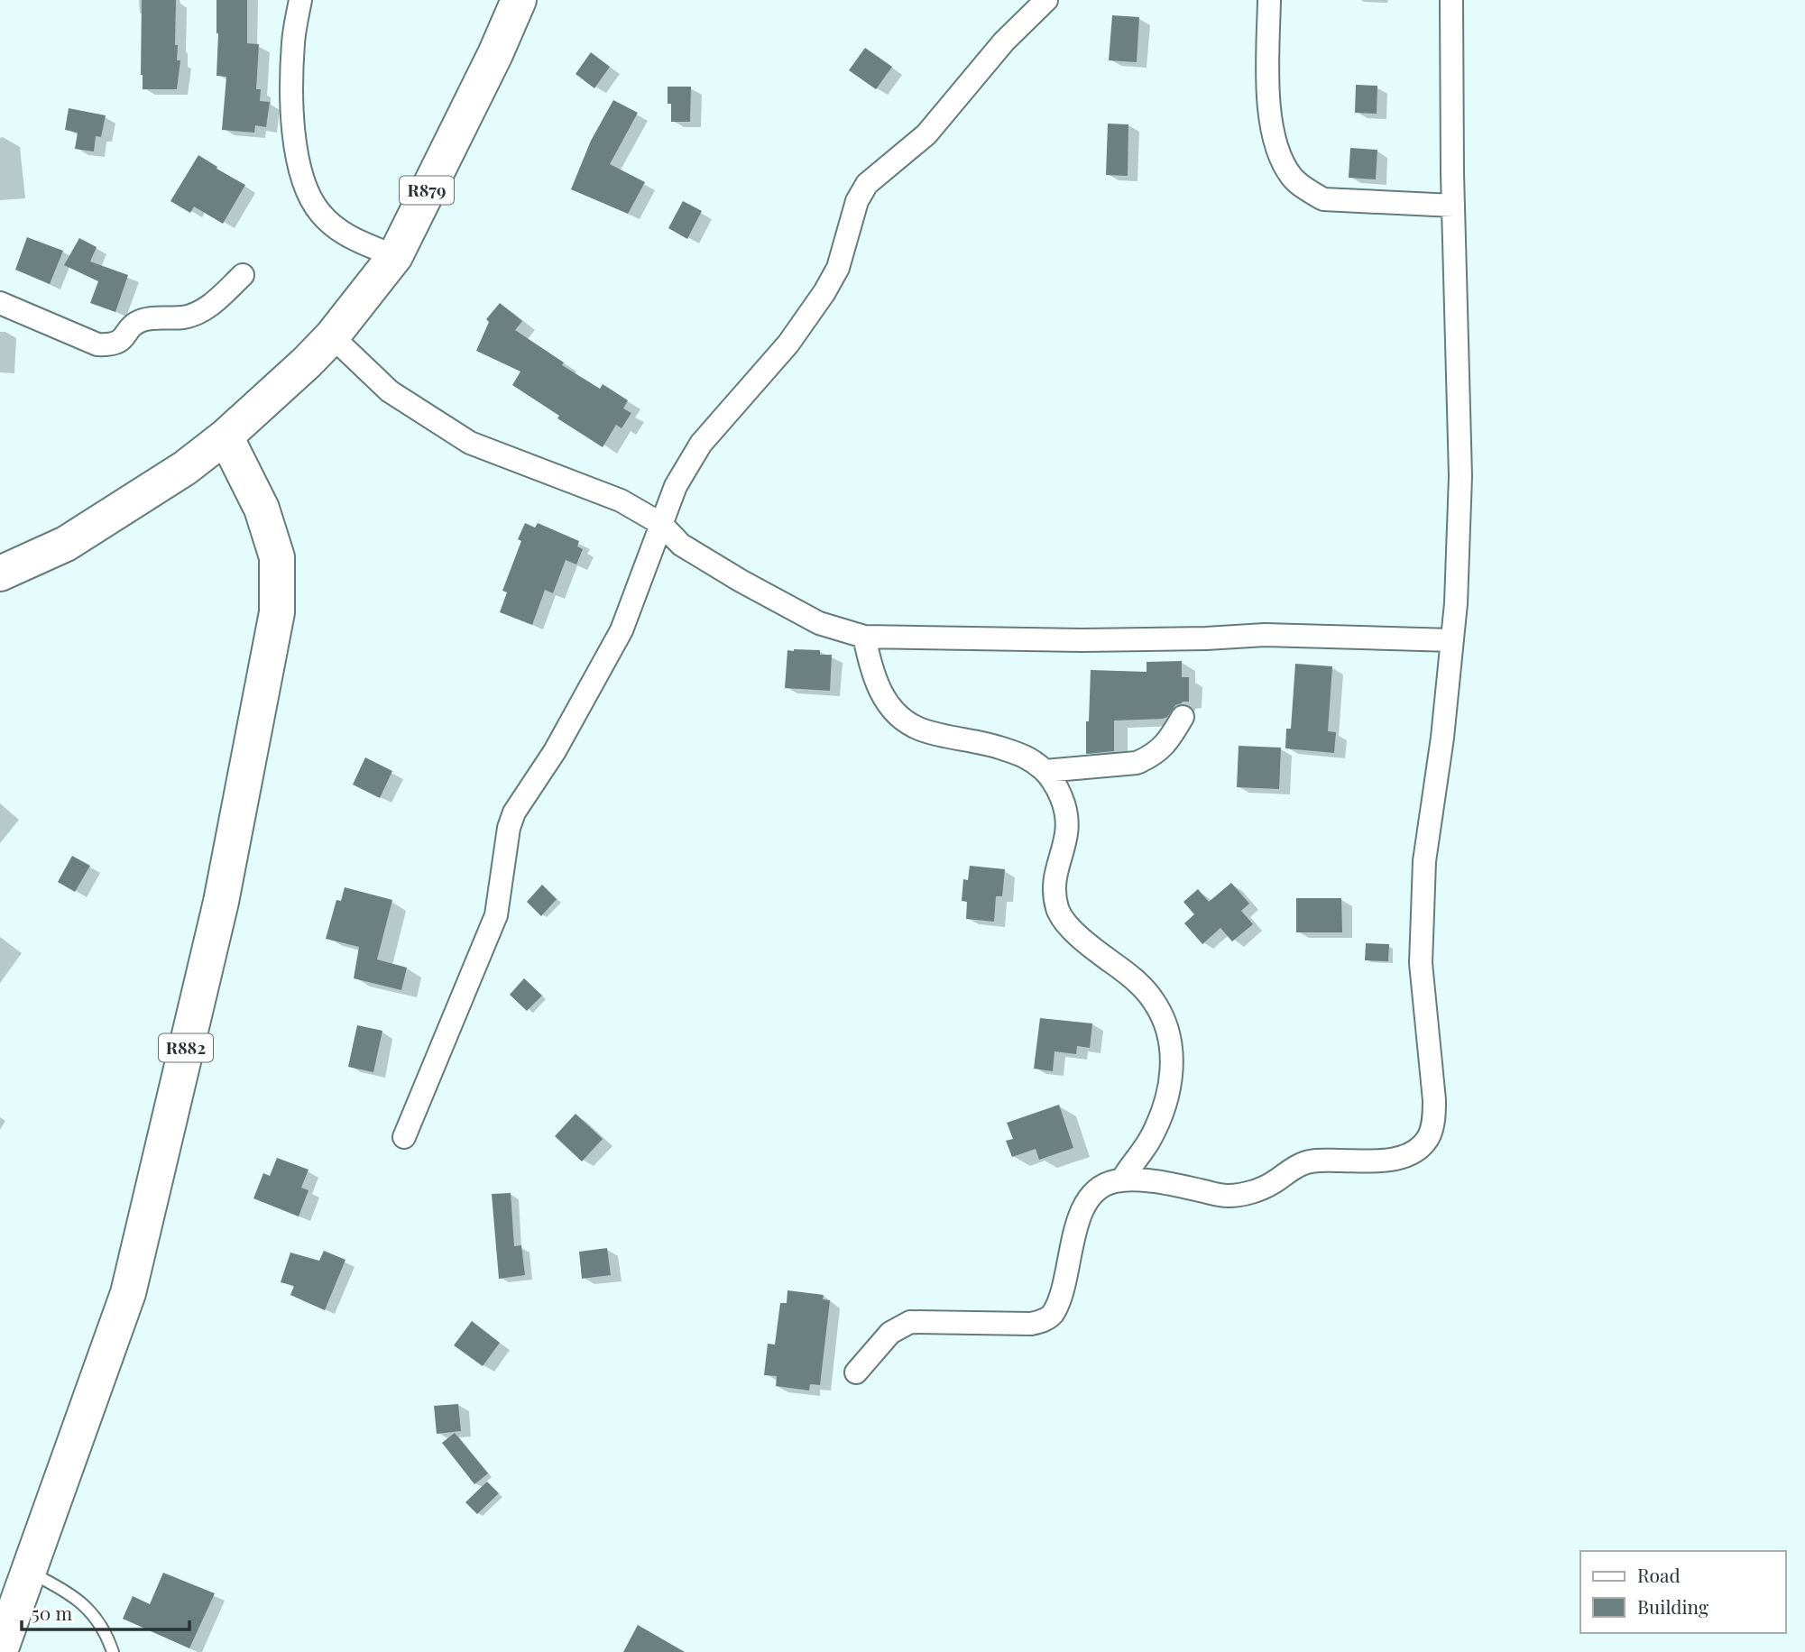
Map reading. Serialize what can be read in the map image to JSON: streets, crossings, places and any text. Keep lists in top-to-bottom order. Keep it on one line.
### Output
{"streets":{"main road":["R879","R882"]},"crossings":[["R879","R882"]],"legend":["Road","Building"],"scale_bar":"50 m"}
